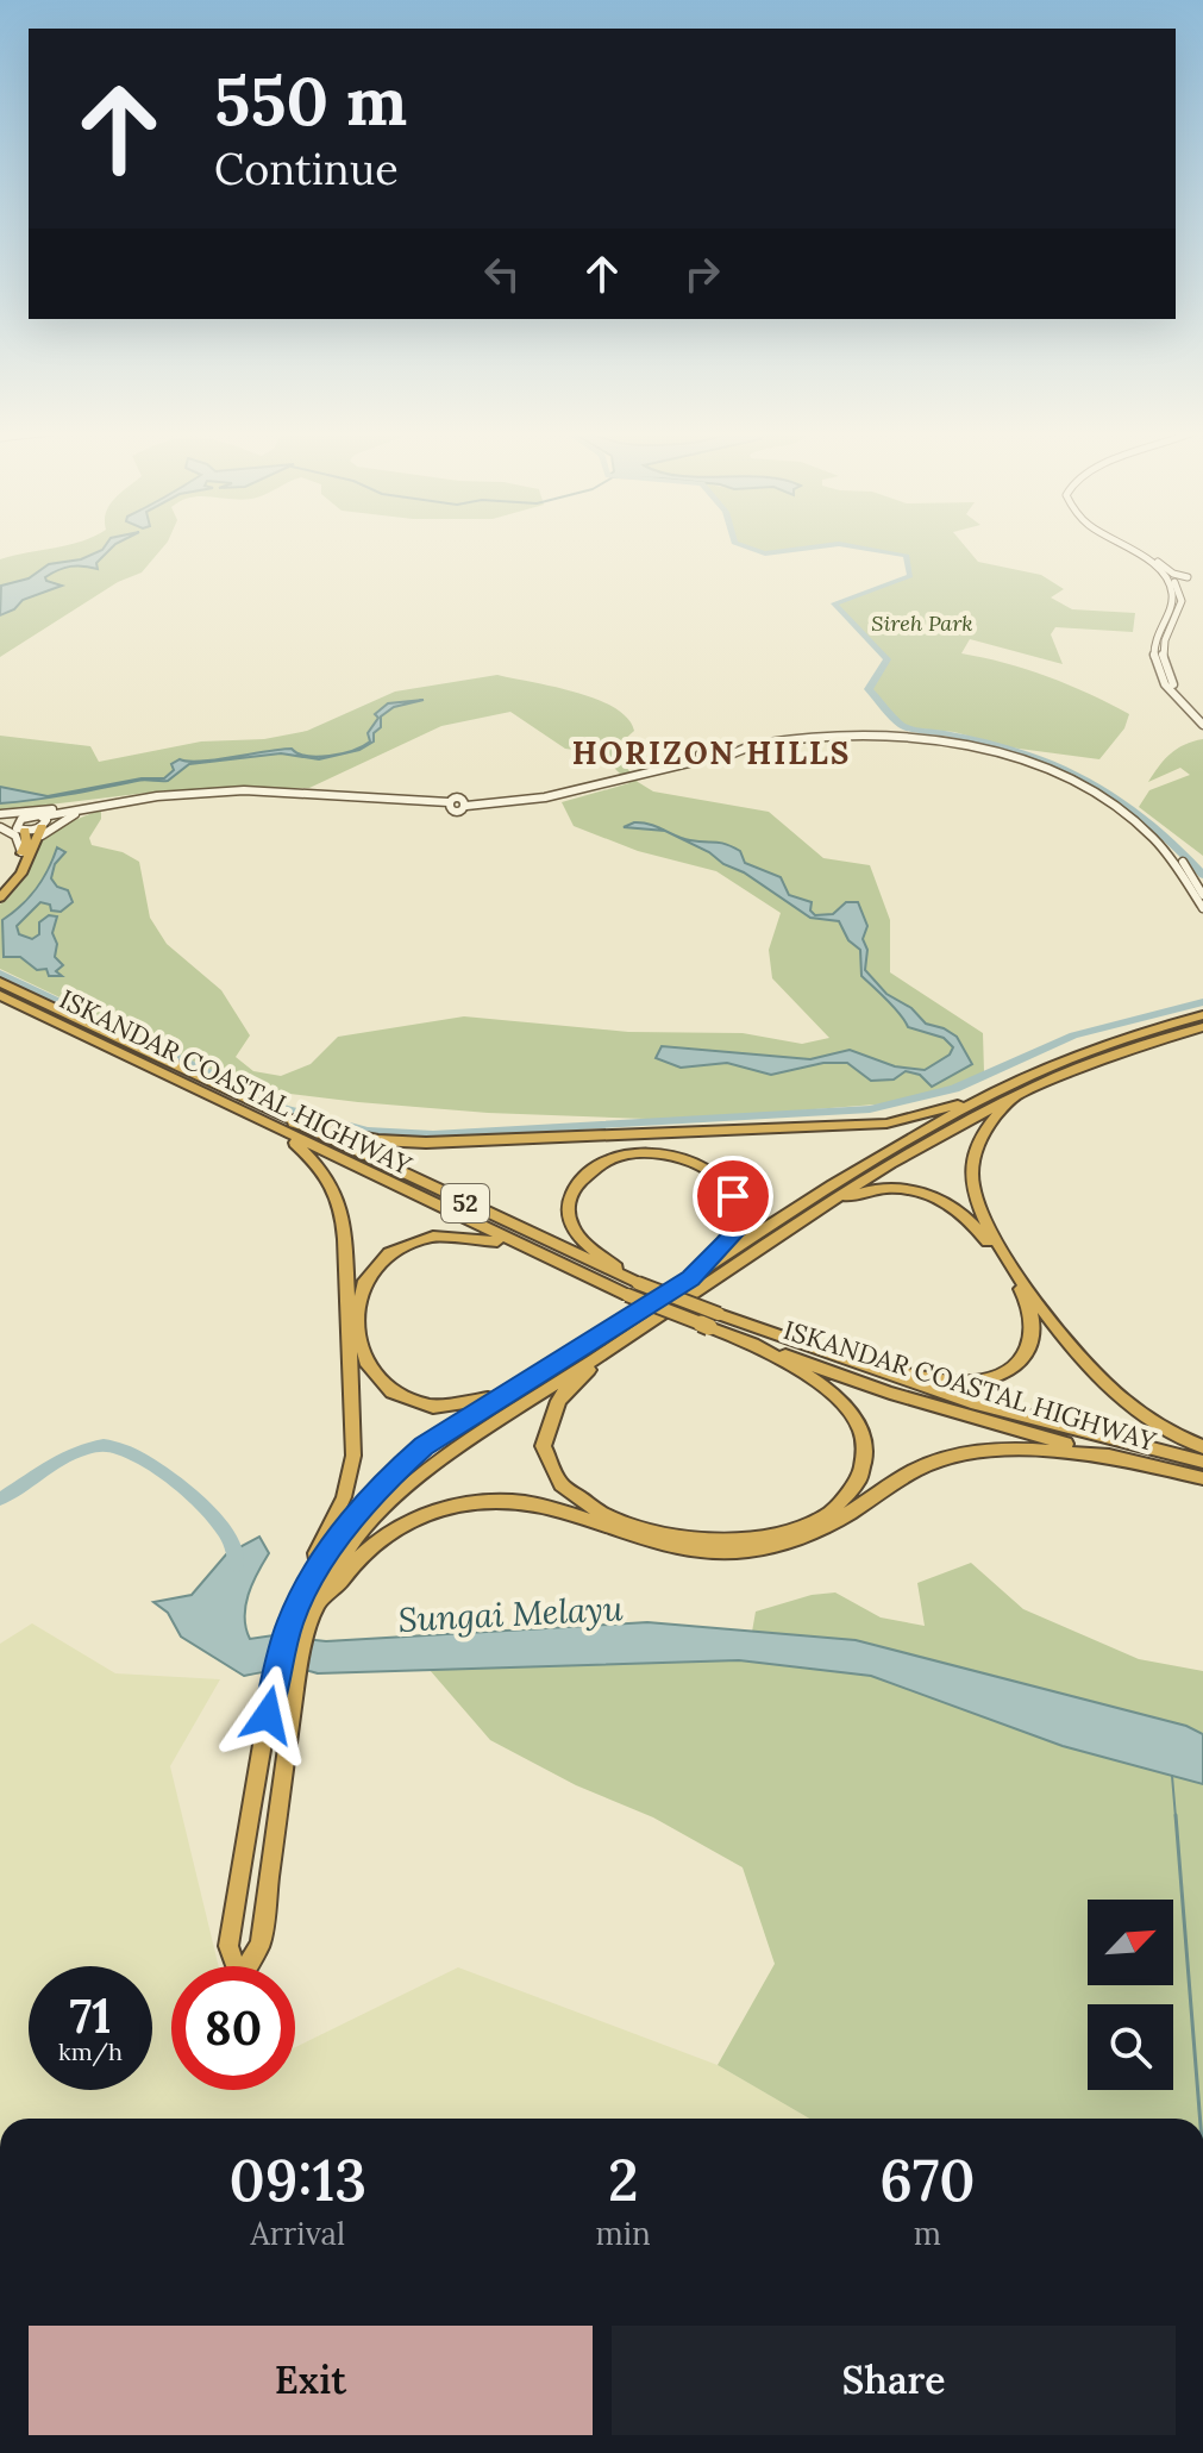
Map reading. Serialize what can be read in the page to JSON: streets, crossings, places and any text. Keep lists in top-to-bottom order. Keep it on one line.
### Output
{"streets":{"highway":["ISKANDAR COASTAL HIGHWAY","52"]},"districts":["HORIZON HILLS"],"water":["Sungai Melayu"],"parks":["Sireh Park"],"north":"top right","page":{"turn":["550 m","Continue"],"speed":"71 km/h","limit":"80","eta":["09:13","Arrival","2","min","670","m"],"buttons":["Exit","Share"]}}
